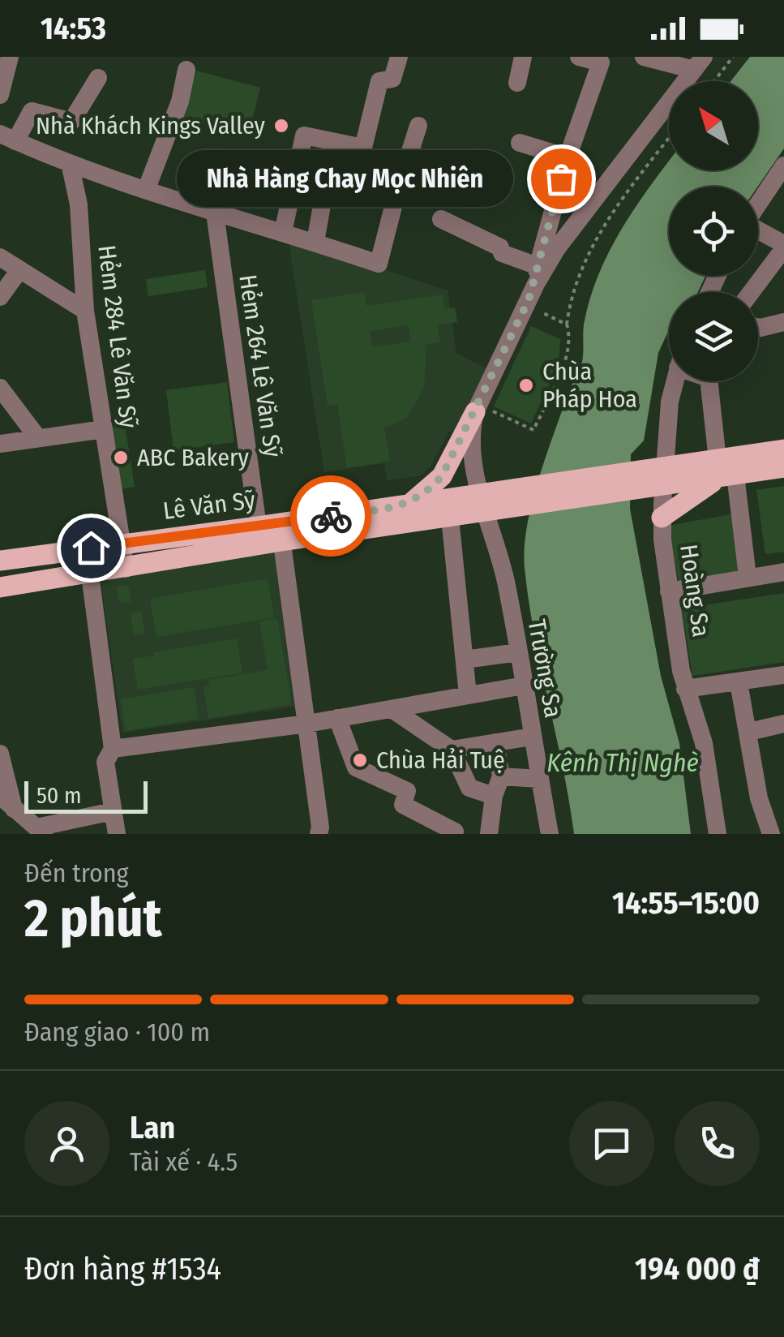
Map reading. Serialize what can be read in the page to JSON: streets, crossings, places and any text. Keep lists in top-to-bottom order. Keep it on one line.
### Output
{"streets":{"main road":["Lê Văn Sỹ"],"street":["Hẻm 284 Lê Văn Sỹ","Hẻm 264 Lê Văn Sỹ","Hoàng Sa","Trường Sa"]},"crossings":[["Hẻm 284 Lê Văn Sỹ","Lê Văn Sỹ"],["Hẻm 264 Lê Văn Sỹ","Lê Văn Sỹ"],["Lê Văn Sỹ","Hoàng Sa"],["Lê Văn Sỹ","Trường Sa"]],"water":["Kênh Thị Nghè"],"places":["Nhà Khách Kings Valley","Nhà Hàng Chay Mọc Nhiên","Chùa Pháp Hoa","ABC Bakery","Chùa Hải Tuệ"],"scale_bar":"50 m","north":"top left","page":{"status":"14:53","bubble":"Nhà Hàng Chay Mọc Nhiên","scale":"50 m","heading":["2 phút","Đến trong","14:55–15:00"],"panel":["Lan","Tài xế · 4.5","Đơn hàng #1534","194 000 ₫"],"bar":"Đang giao · 100 m"}}
